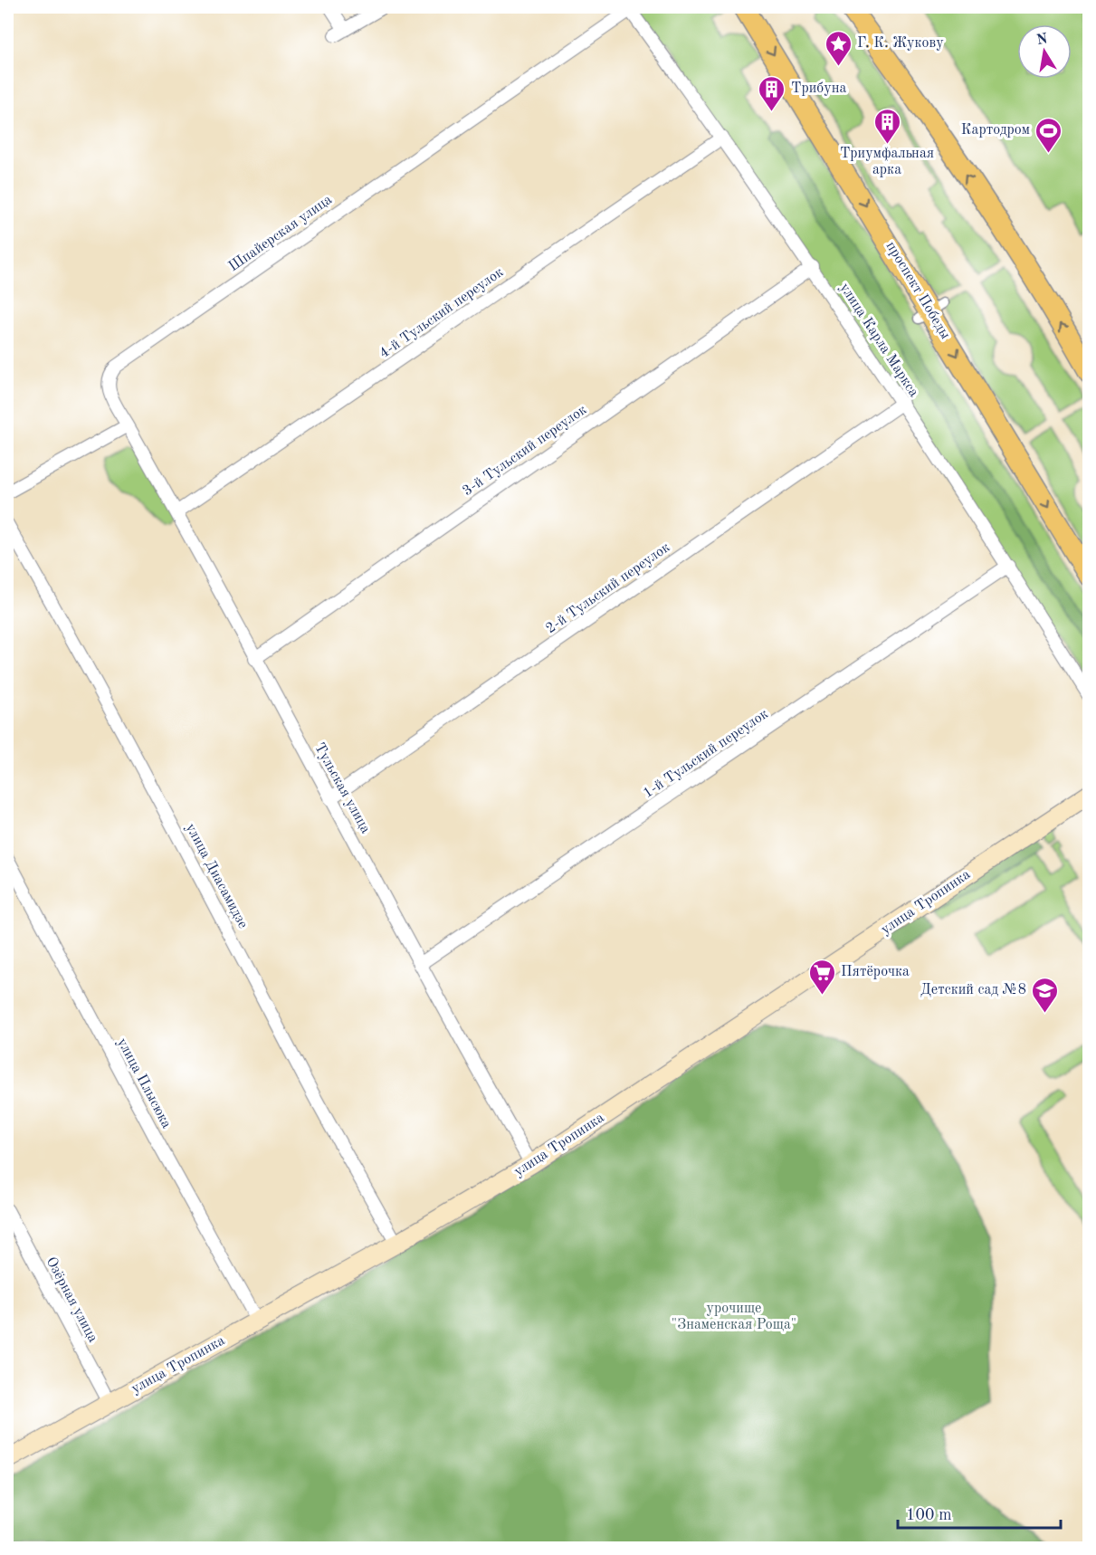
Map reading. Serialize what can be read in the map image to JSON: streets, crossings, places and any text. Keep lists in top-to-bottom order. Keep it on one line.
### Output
{"streets":{"main road":["проспект Победы","улица Тропинка"],"street":["Шпайерская улица","4-й Тульский переулок","улица Карла Маркса","3-й Тульский переулок","2-й Тульский переулок","1-й Тульский переулок","Тульская улица","улица Диасамидзе","улица Плысюка","Озёрная улица"]},"crossings":[["Шпайерская улица","улица Карла Маркса"],["Шпайерская улица","Тульская улица"],["4-й Тульский переулок","улица Карла Маркса"],["4-й Тульский переулок","Тульская улица"],["улица Карла Маркса","3-й Тульский переулок"],["улица Карла Маркса","2-й Тульский переулок"],["улица Карла Маркса","1-й Тульский переулок"],["3-й Тульский переулок","Тульская улица"],["2-й Тульский переулок","Тульская улица"],["1-й Тульский переулок","Тульская улица"],["Тульская улица","улица Тропинка"],["улица Диасамидзе","улица Тропинка"],["улица Тропинка","улица Плысюка"],["улица Тропинка","Озёрная улица"]],"parks":["урочище \"Знаменская Роща\""],"places":{"place":["Г. К. Жукову"],"building":["Трибуна","Триумфальная арка"],"sports":["Картодром"],"supermarket":["Пятёрочка"],"school or university":["Детский сад №8"]},"scale_bar":"100 m","north":"top"}
